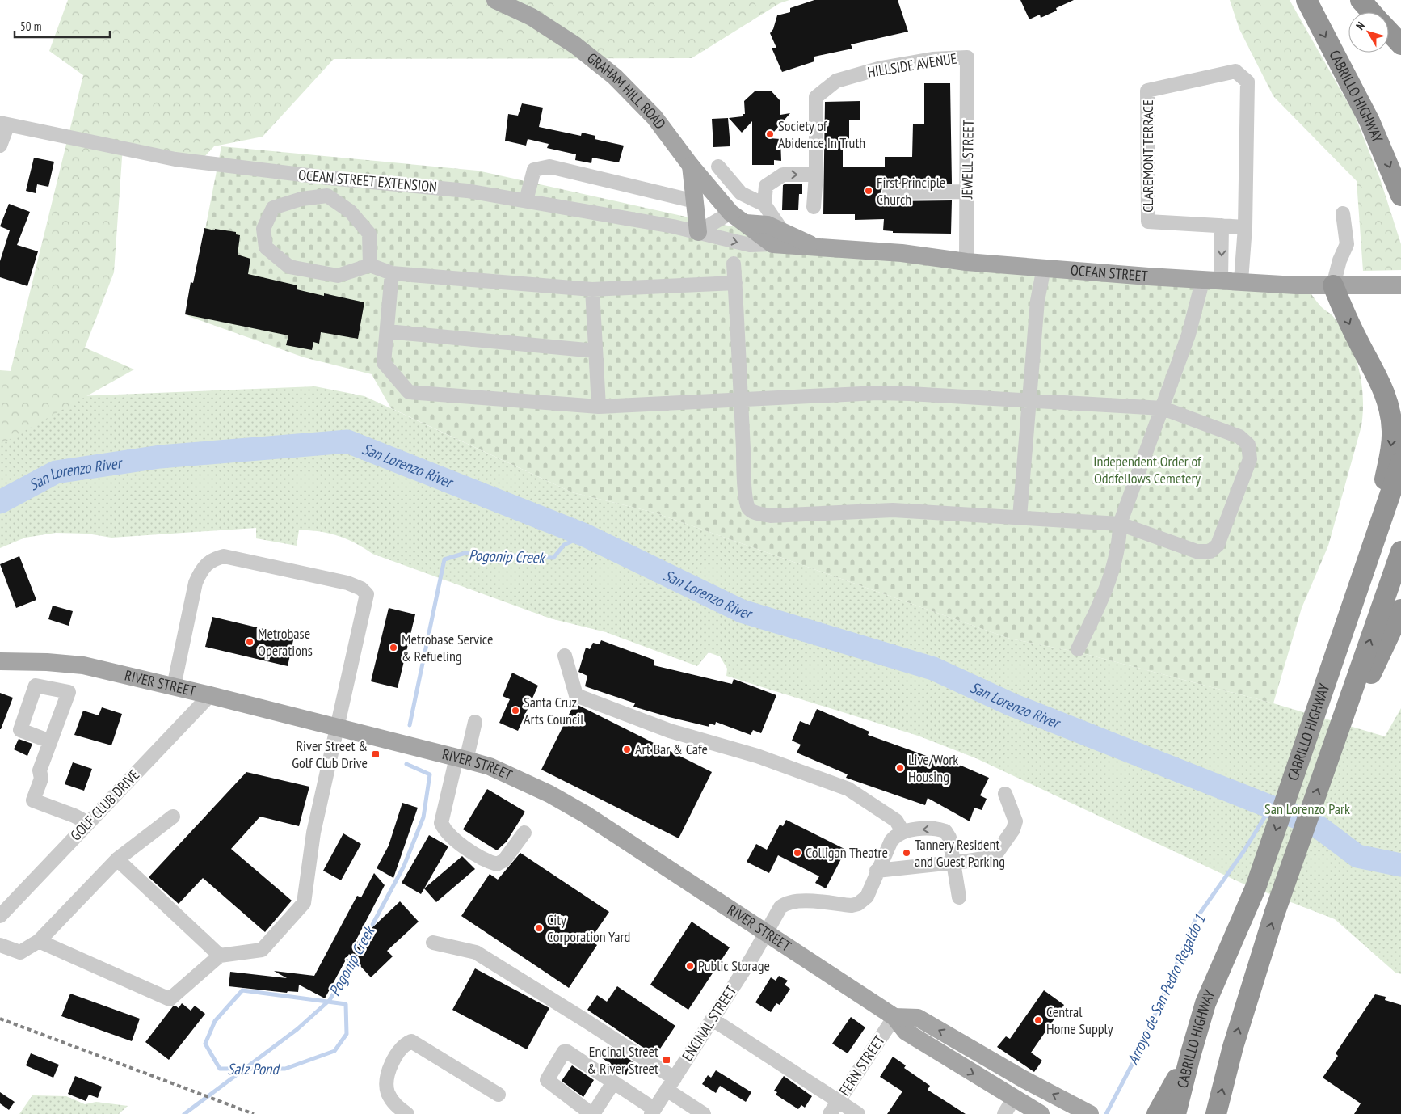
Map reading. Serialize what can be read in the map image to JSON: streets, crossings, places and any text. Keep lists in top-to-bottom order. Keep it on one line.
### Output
{"streets":{"highway":["CABRILLO HIGHWAY"],"main road":["GRAHAM HILL ROAD","OCEAN STREET","RIVER STREET"],"street":["HILLSIDE AVENUE","CLAREMONT TERRACE","JEWELL STREET","OCEAN STREET EXTENSION","GOLF CLUB DRIVE","ENCINAL STREET","FERN STREET"]},"crossings":[["HILLSIDE AVENUE","JEWELL STREET"],["GRAHAM HILL ROAD","OCEAN STREET"],["JEWELL STREET","OCEAN STREET"],["OCEAN STREET EXTENSION","OCEAN STREET"],["RIVER STREET","GOLF CLUB DRIVE"],["RIVER STREET","ENCINAL STREET"],["RIVER STREET","FERN STREET"]],"water":["San Lorenzo River","Pogonip Creek","Arroyo de San Pedro Regaldo 1","Salz Pond"],"parks":["Independent Order of Oddfellows Cemetery","San Lorenzo Park"],"places":{"other":["Society of Abidence In Truth","First Principle Church","Metrobase Operations","Metrobase Service & Refueling","Santa Cruz Arts Council","Art Bar & Cafe","Live/Work Housing","Colligan Theatre","Tannery Resident and Guest Parking","City Corporation Yard","Public Storage","Central Home Supply"],"transit":["River Street & Golf Club Drive","Encinal Street & River Street"]},"scale_bar":"50 m","north":"top left"}
